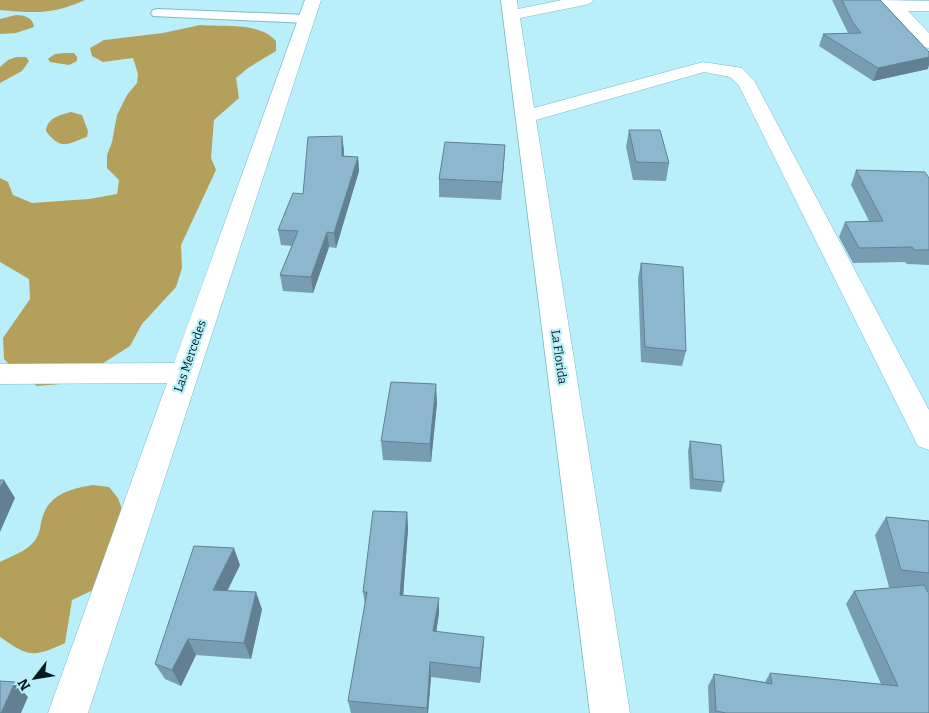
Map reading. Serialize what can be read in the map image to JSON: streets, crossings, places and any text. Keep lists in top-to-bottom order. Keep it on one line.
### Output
{"streets":{"street":["Las Mercedes","La Florida"]},"north":"bottom left"}
